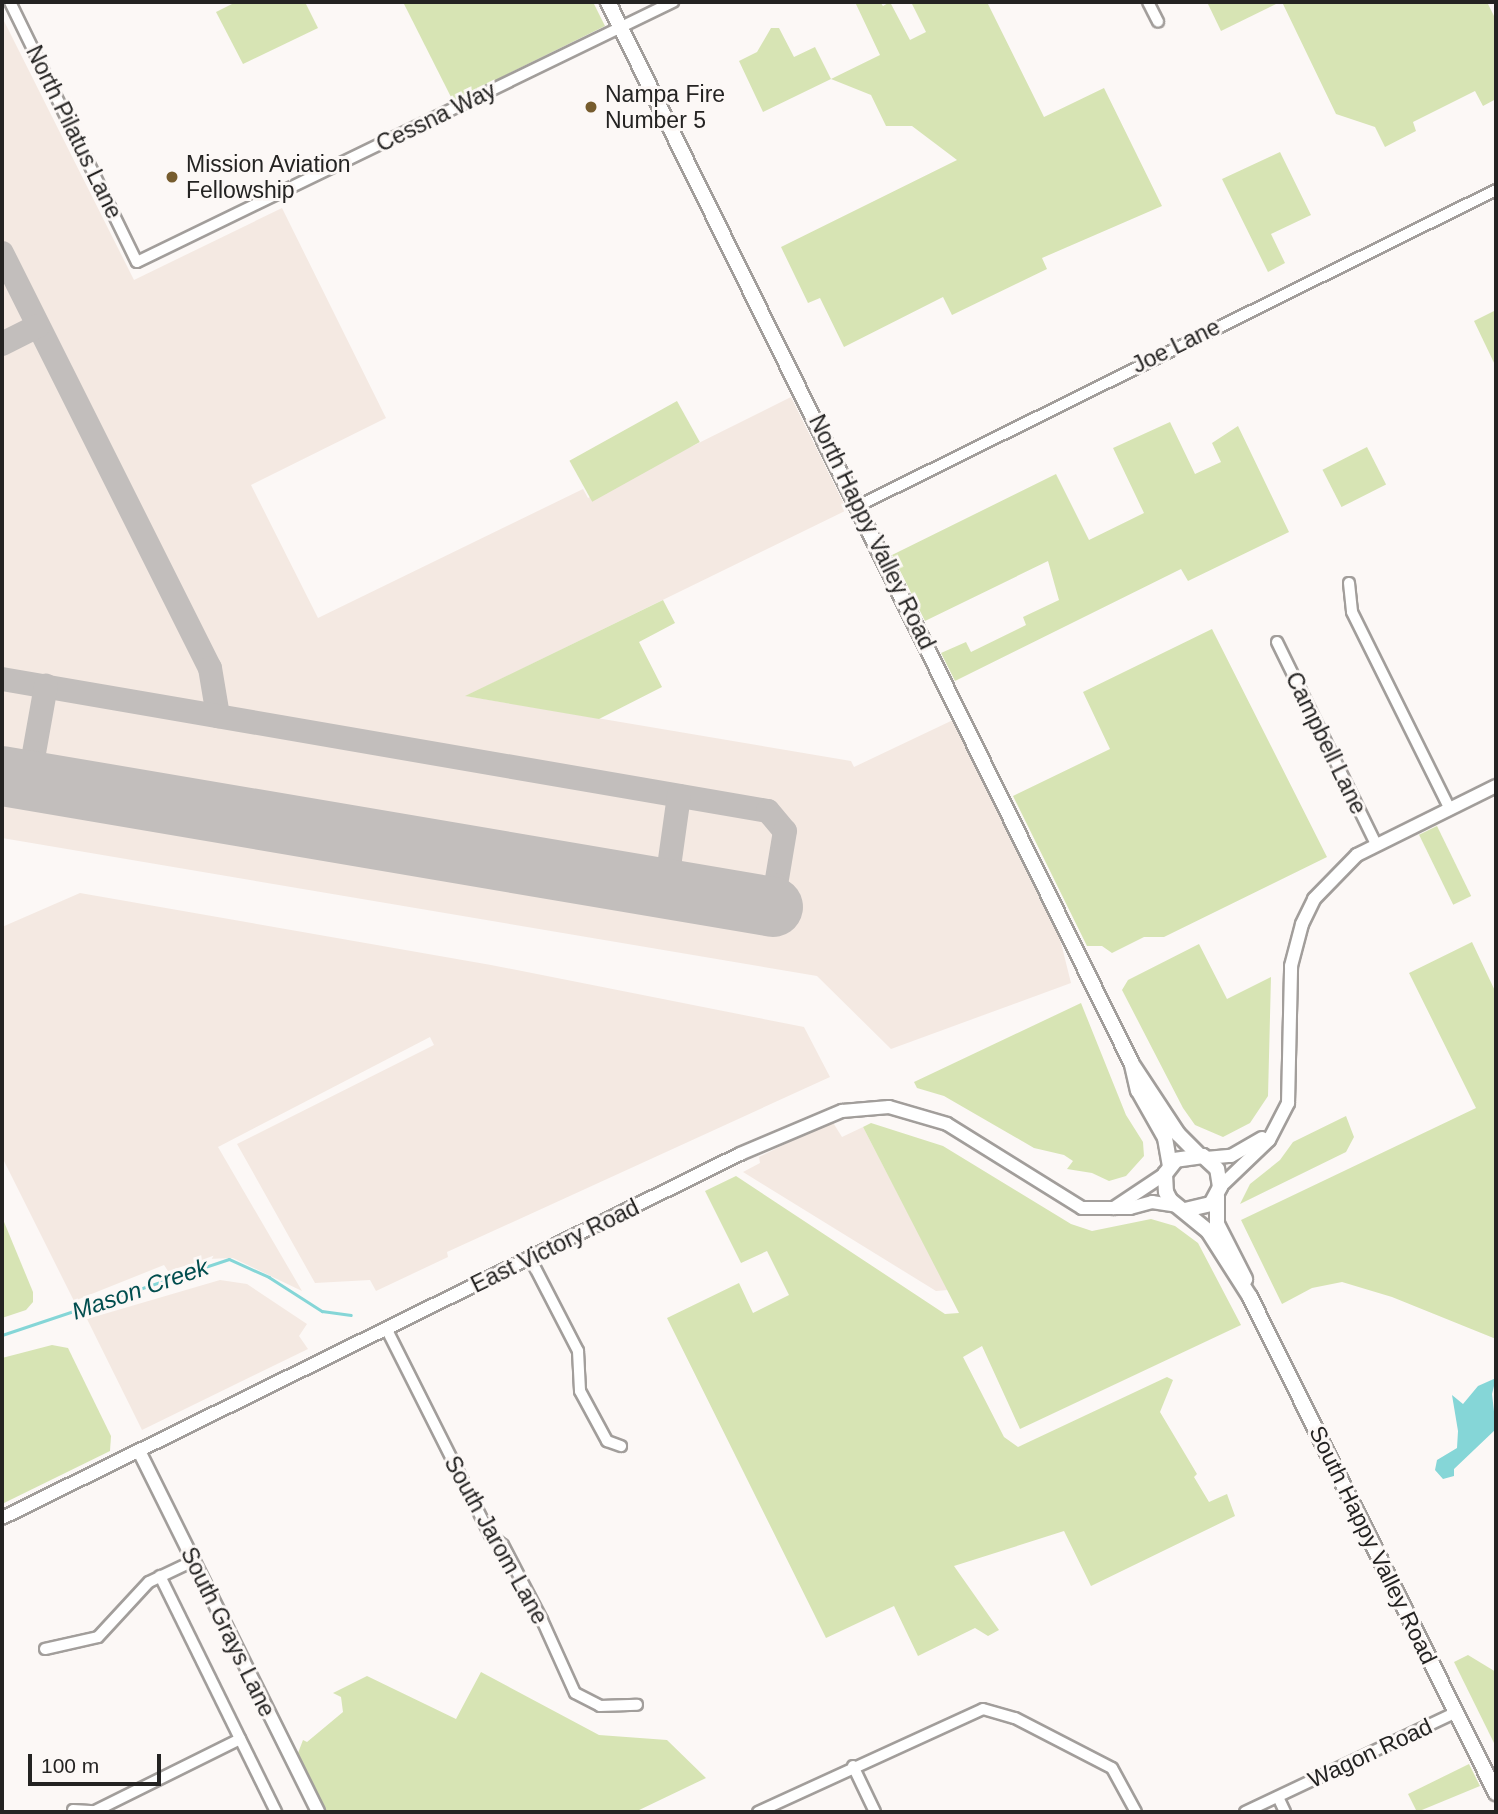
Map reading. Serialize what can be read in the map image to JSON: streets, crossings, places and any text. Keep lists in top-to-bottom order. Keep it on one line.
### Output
{"streets":{"main road":["North Happy Valley Road","South Happy Valley Road"],"street":["Cessna Way","North Pilatus Lane","Joe Lane","Campbell Lane","East Victory Road","South Jarom Lane","South Grays Lane","Wagon Road"]},"crossings":[["Cessna Way","North Pilatus Lane"],["Cessna Way","North Happy Valley Road"],["Joe Lane","North Happy Valley Road"],["North Happy Valley Road","East Victory Road"],["East Victory Road","South Jarom Lane"],["East Victory Road","South Grays Lane"],["South Happy Valley Road","Wagon Road"]],"water":["Mason Creek"],"places":["Nampa Fire Number 5","Mission Aviation Fellowship"],"scale_bar":"100 m"}
